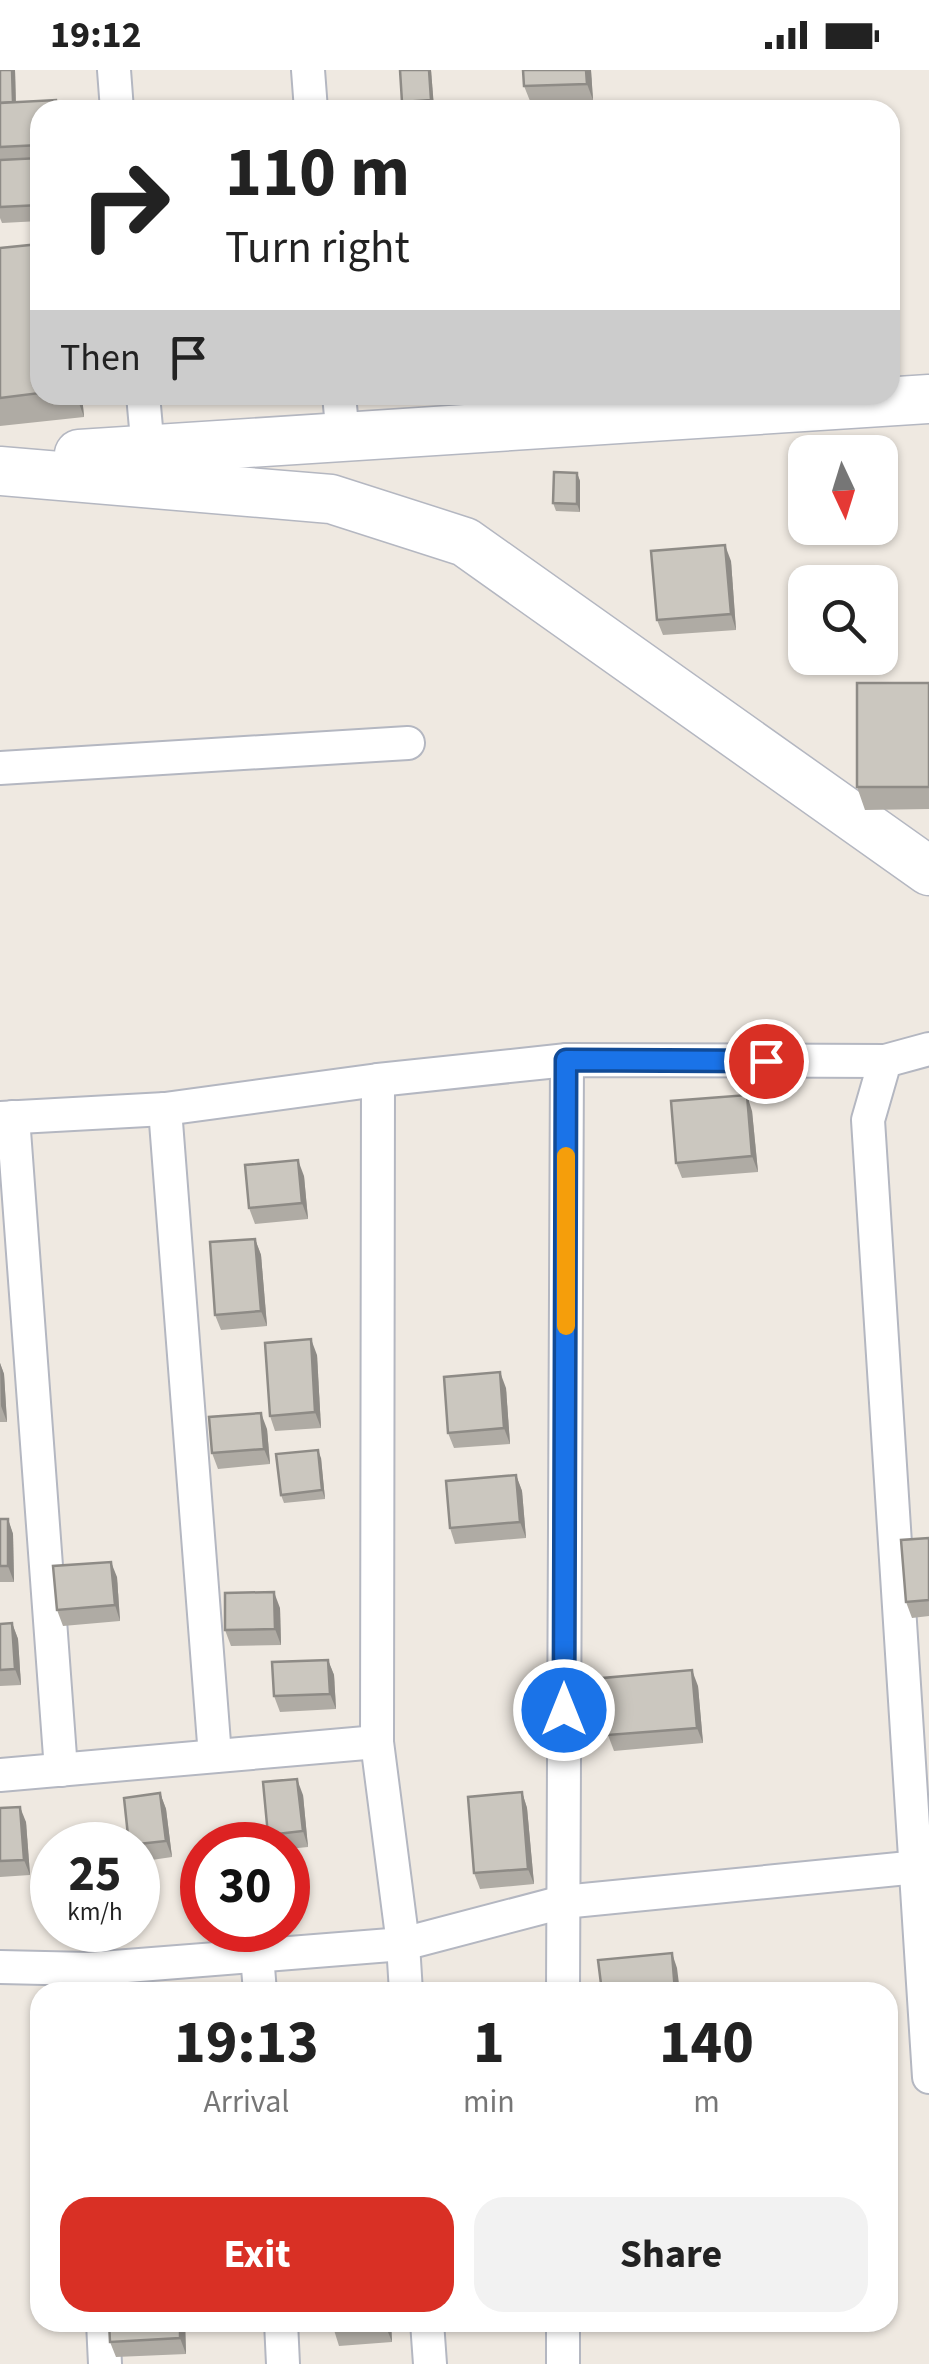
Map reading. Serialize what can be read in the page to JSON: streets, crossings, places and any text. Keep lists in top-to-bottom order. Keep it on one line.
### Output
{"north":"bottom","page":{"status":"19:12","turn":["110 m","Turn right"],"then":"Then","speed":"25 km/h","limit":"30","eta":["19:13","Arrival","1","min","140","m"],"buttons":["Exit","Share"]}}
